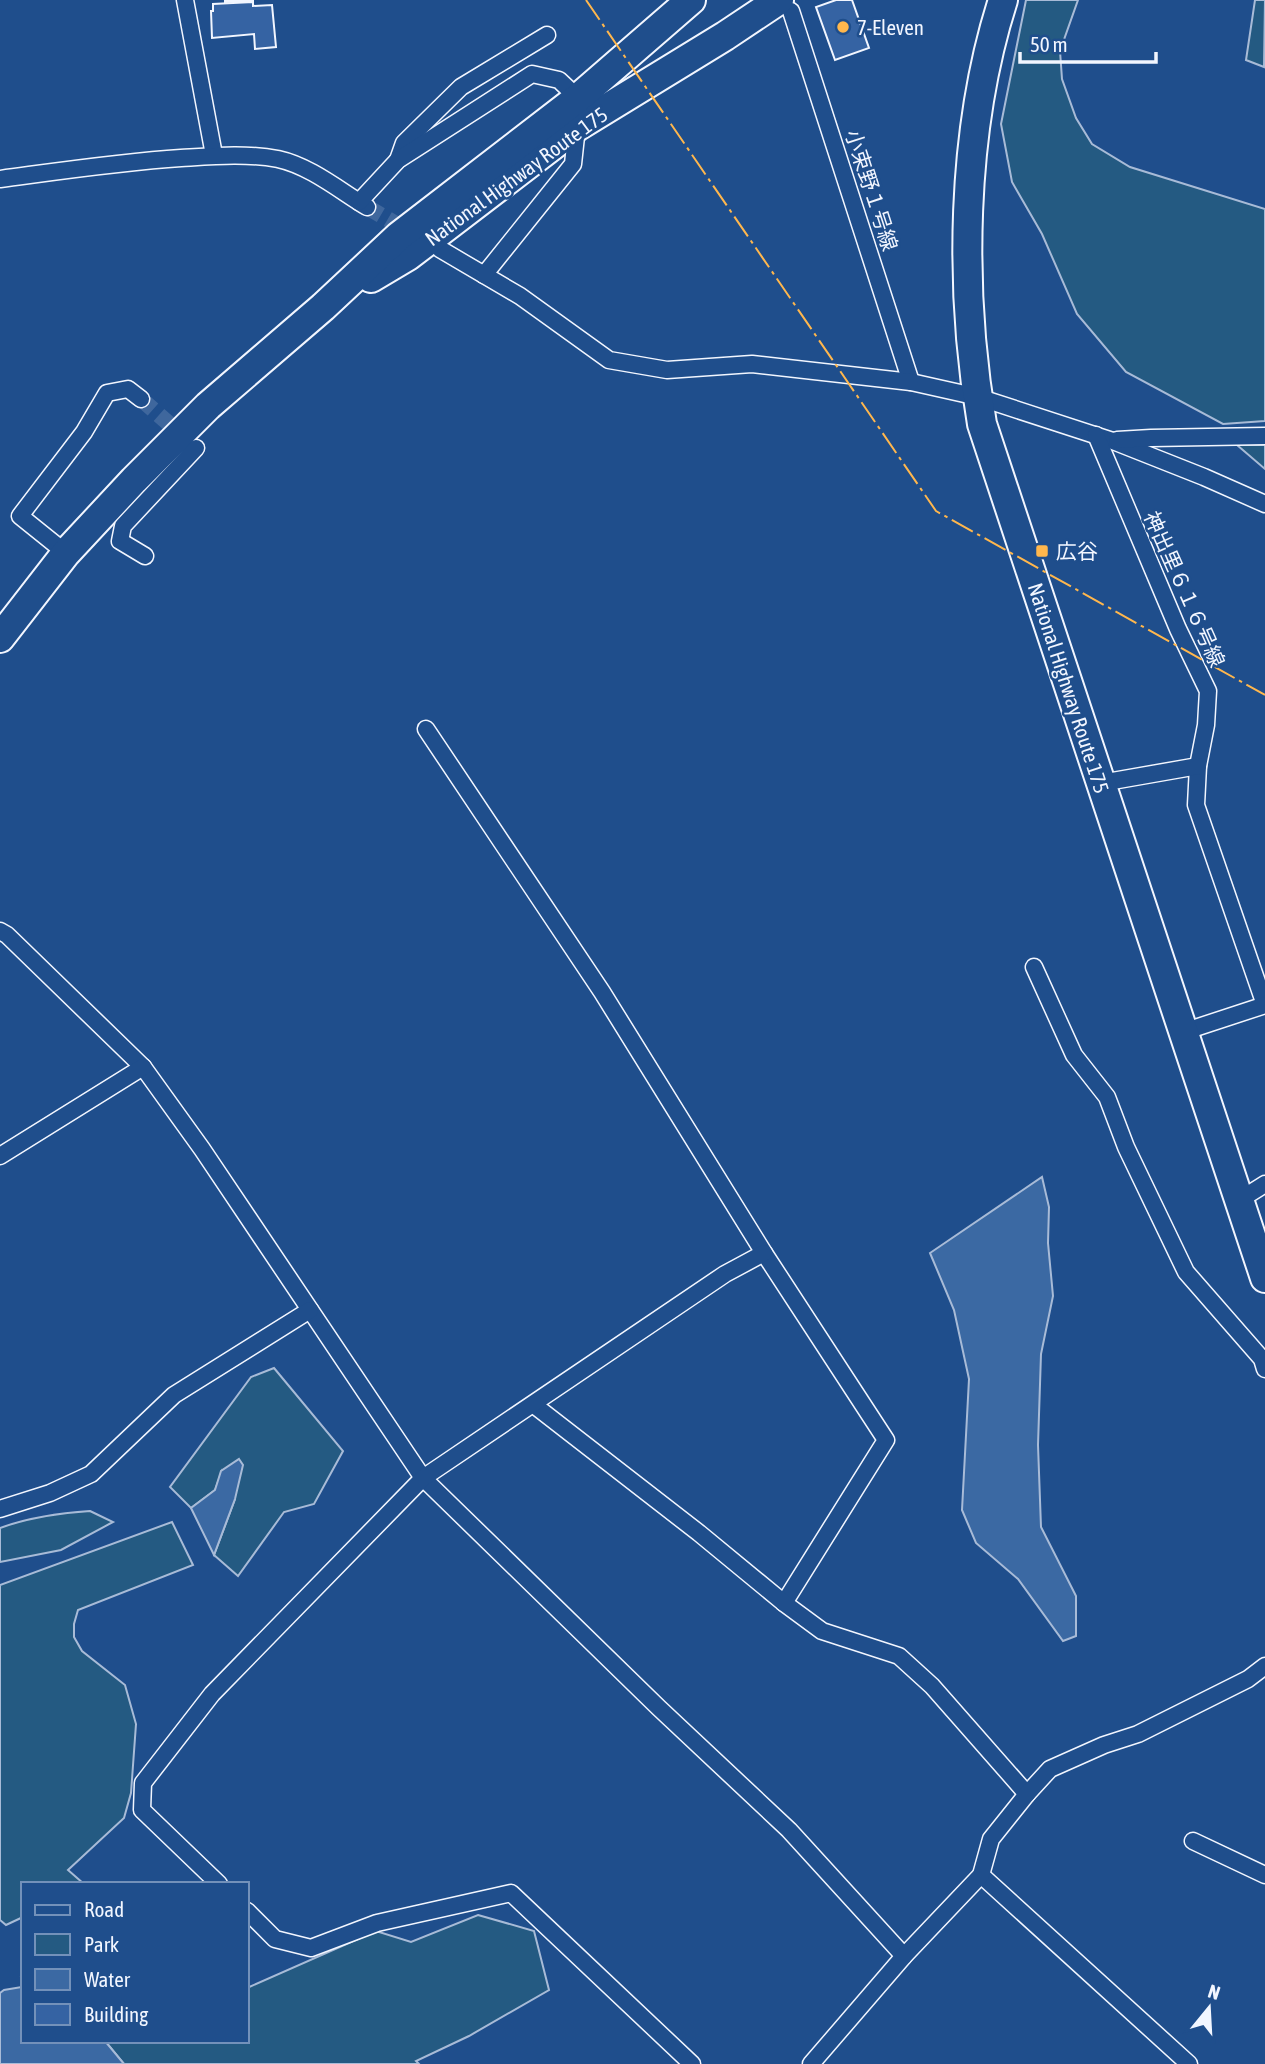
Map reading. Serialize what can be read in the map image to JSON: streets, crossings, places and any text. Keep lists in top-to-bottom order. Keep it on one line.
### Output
{"streets":{"highway":["National Highway Route 175"],"street":["小束野１号線","神出里６１６号線"]},"crossings":[["National Highway Route 175","小束野１号線"],["National Highway Route 175","神出里６１６号線"]],"places":{"other":["7-Eleven"],"transit":["広谷"]},"legend":["Road","Park","Water","Building"],"scale_bar":"50 m","north":"top"}
